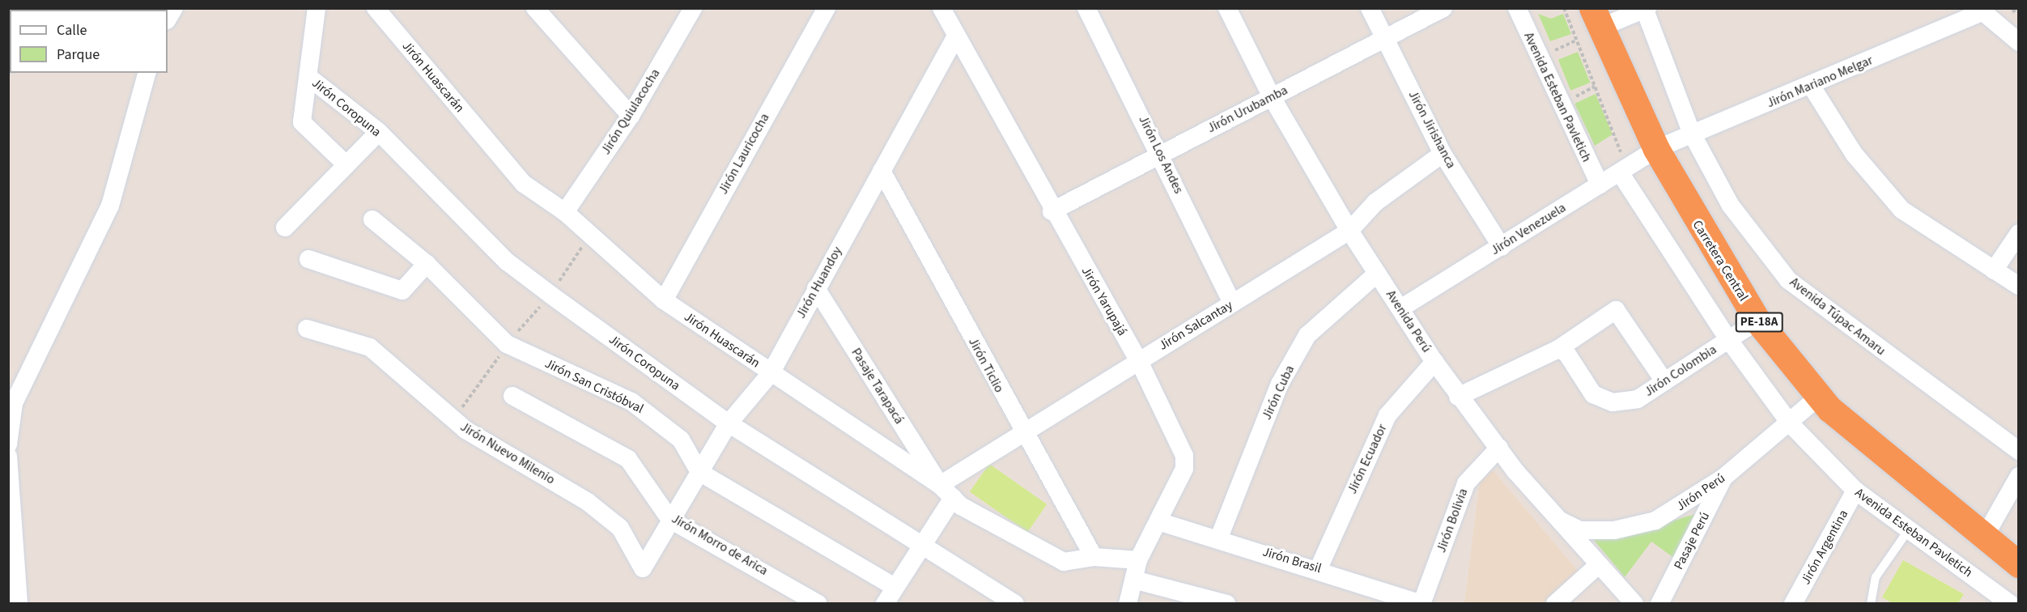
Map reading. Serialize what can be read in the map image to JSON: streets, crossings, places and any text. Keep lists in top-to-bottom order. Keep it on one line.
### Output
{"streets":{"highway":["Carretera Central","PE-18A"],"street":["Jirón Huascarán","Jirón Mariano Melgar","Avenida Esteban Pavletich","Jirón Coropuna","Jirón Urubamba","Jirón Quiulacocha","Jirón Jirishanca","Jirón Lauricocha","Jirón Los Andes","Jirón Venezuela","Jirón Huandoy","Jirón Yarupajá","Avenida Túpac Amaru","Avenida Perú","Jirón Salcantay","Jirón Ticlio","Jirón Colombia","Jirón San Cristóbval","Pasaje Tarapacá","Jirón Cuba","Jirón Nuevo Milenio","Jirón Ecuador","Jirón Perú","Jirón Bolivia","Pasaje Perú","Jirón Morro de Arica","Jirón Argentina","Jirón Brasil"]},"crossings":[["Jirón Huascarán","Jirón Quiulacocha"],["Jirón Huascarán","Jirón Lauricocha"],["Jirón Huascarán","Jirón Huandoy"],["Jirón Huascarán","Jirón Yarupajá"],["Jirón Huascarán","Jirón Salcantay"],["Jirón Huascarán","Jirón Ticlio"],["Jirón Huascarán","Pasaje Tarapacá"],["Jirón Mariano Melgar","Jirón Venezuela"],["Jirón Mariano Melgar","Carretera Central"],["Jirón Mariano Melgar","Avenida Túpac Amaru"],["Avenida Esteban Pavletich","Jirón Venezuela"],["Avenida Esteban Pavletich","Jirón Colombia"],["Avenida Esteban Pavletich","Jirón Perú"],["Avenida Esteban Pavletich","Jirón Argentina"],["Jirón Coropuna","Jirón Huandoy"],["Jirón Urubamba","Jirón Jirishanca"],["Jirón Urubamba","Jirón Los Andes"],["Jirón Urubamba","Jirón Yarupajá"],["Jirón Urubamba","Avenida Perú"],["Jirón Jirishanca","Jirón Venezuela"],["Jirón Jirishanca","Jirón Salcantay"],["Jirón Los Andes","Jirón Salcantay"],["Jirón Venezuela","Carretera Central"],["Jirón Venezuela","Avenida Perú"],["Carretera Central","Jirón Colombia"],["Carretera Central","Jirón Perú"],["Jirón Huandoy","Jirón Yarupajá"],["Jirón Huandoy","Jirón Ticlio"],["Jirón Huandoy","Jirón San Cristóbval"],["Jirón Huandoy","Pasaje Tarapacá"],["Jirón Huandoy","Jirón Nuevo Milenio"],["Jirón Huandoy","Jirón Morro de Arica"],["Jirón Yarupajá","Jirón Salcantay"],["Jirón Yarupajá","Jirón Brasil"],["Avenida Perú","Jirón Salcantay"],["Avenida Perú","Jirón Cuba"],["Avenida Perú","Jirón Ecuador"],["Avenida Perú","Jirón Perú"],["Avenida Perú","Jirón Bolivia"],["Jirón Salcantay","Jirón Ticlio"],["Jirón Salcantay","Pasaje Tarapacá"],["Jirón Cuba","Jirón Brasil"],["Jirón Ecuador","Jirón Brasil"],["Jirón Perú","Pasaje Perú"],["Jirón Bolivia","Jirón Brasil"]],"legend":["Calle","Parque"]}
